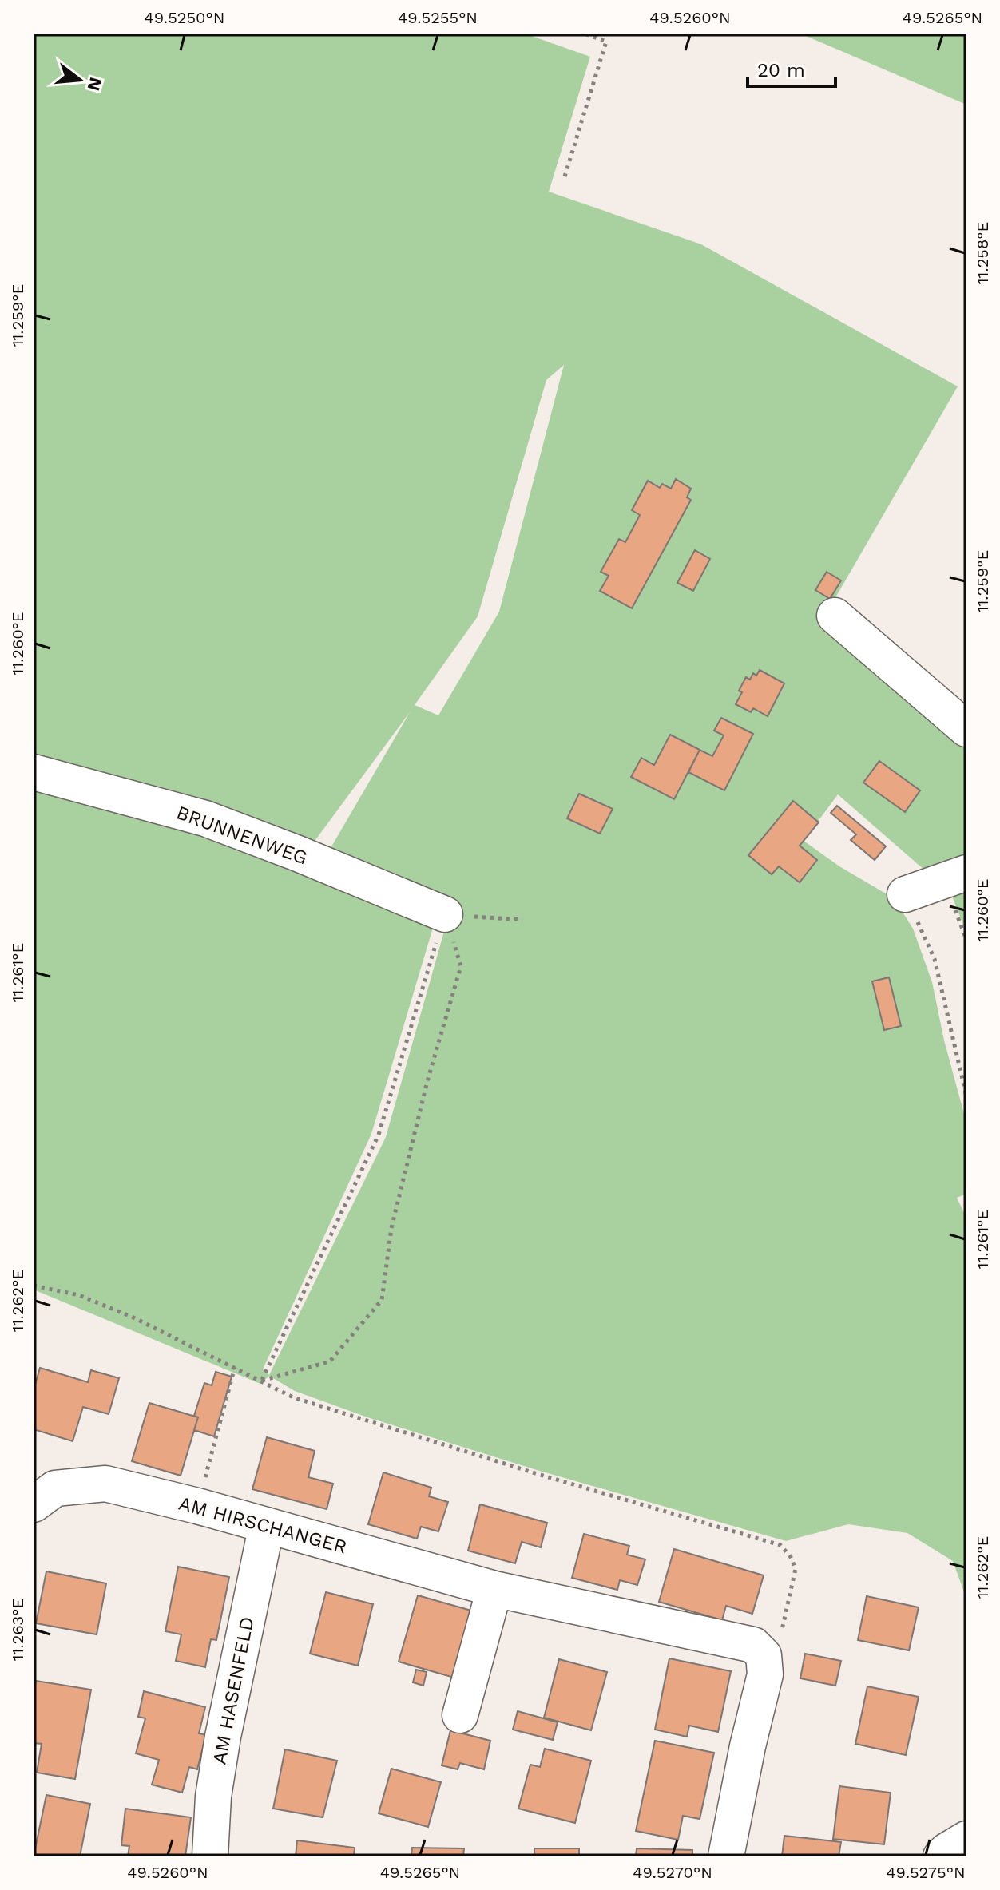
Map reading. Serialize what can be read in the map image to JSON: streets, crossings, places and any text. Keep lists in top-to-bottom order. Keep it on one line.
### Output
{"streets":{"street":["BRUNNENWEG","AM HIRSCHANGER","AM HASENFELD"]},"crossings":[["AM HIRSCHANGER","AM HASENFELD"]],"scale_bar":"20 m","north":"right","coordinates":["49.5250°N","49.5255°N","49.5260°N","49.5265°N","11.258°E","11.259°E","11.260°E","11.261°E","11.262°E","11.263°E","49.5270°N","49.5275°N"]}
